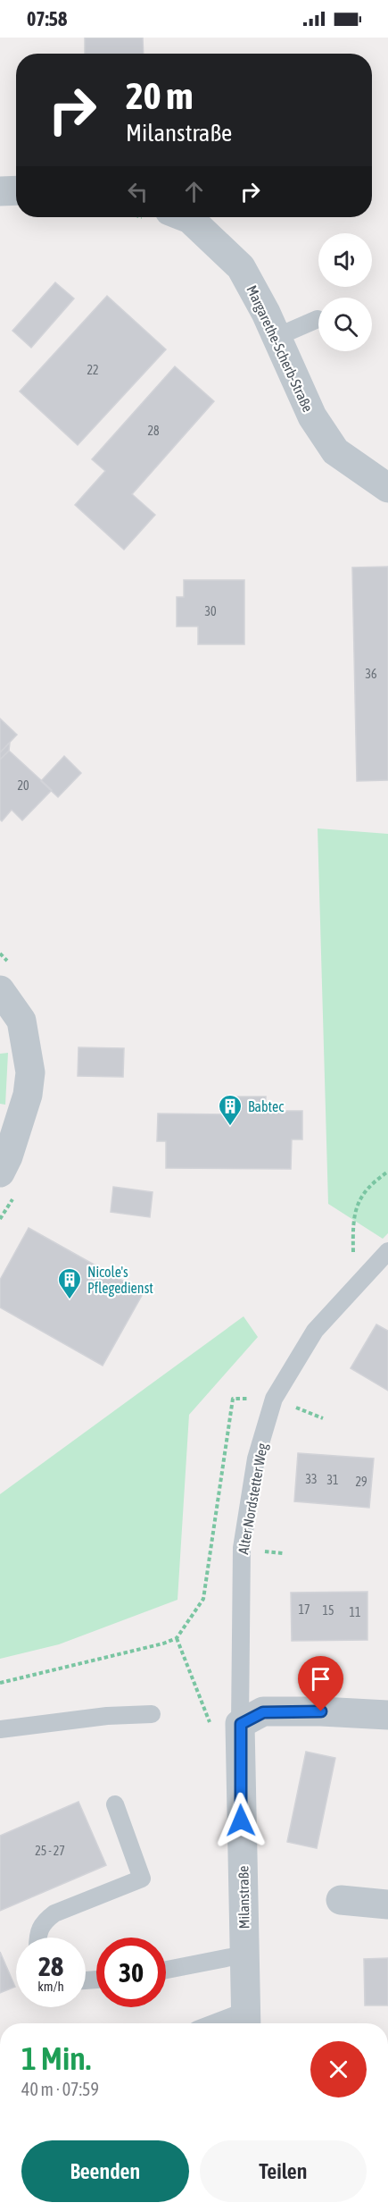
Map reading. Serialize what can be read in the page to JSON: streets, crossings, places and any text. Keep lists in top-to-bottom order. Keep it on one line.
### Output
{"streets":{"street":["Margarethe-Scherb-Straße","Milanstraße"],"lane":["Alter Nordstetter Weg"]},"crossings":[["Alter Nordstetter Weg","Milanstraße"]],"places":{"building":["Babtec","Nicole's Pflegedienst"]},"house_numbers":["22","28","30","36","20","33","31","29","17","15","11","25 - 27"],"page":{"status":"07:58","turn":["20 m","Milanstraße"],"speed":"28 km/h","limit":"30","heading":["1 Min.","40 m · 07:59"],"buttons":["Beenden","Teilen"]}}
